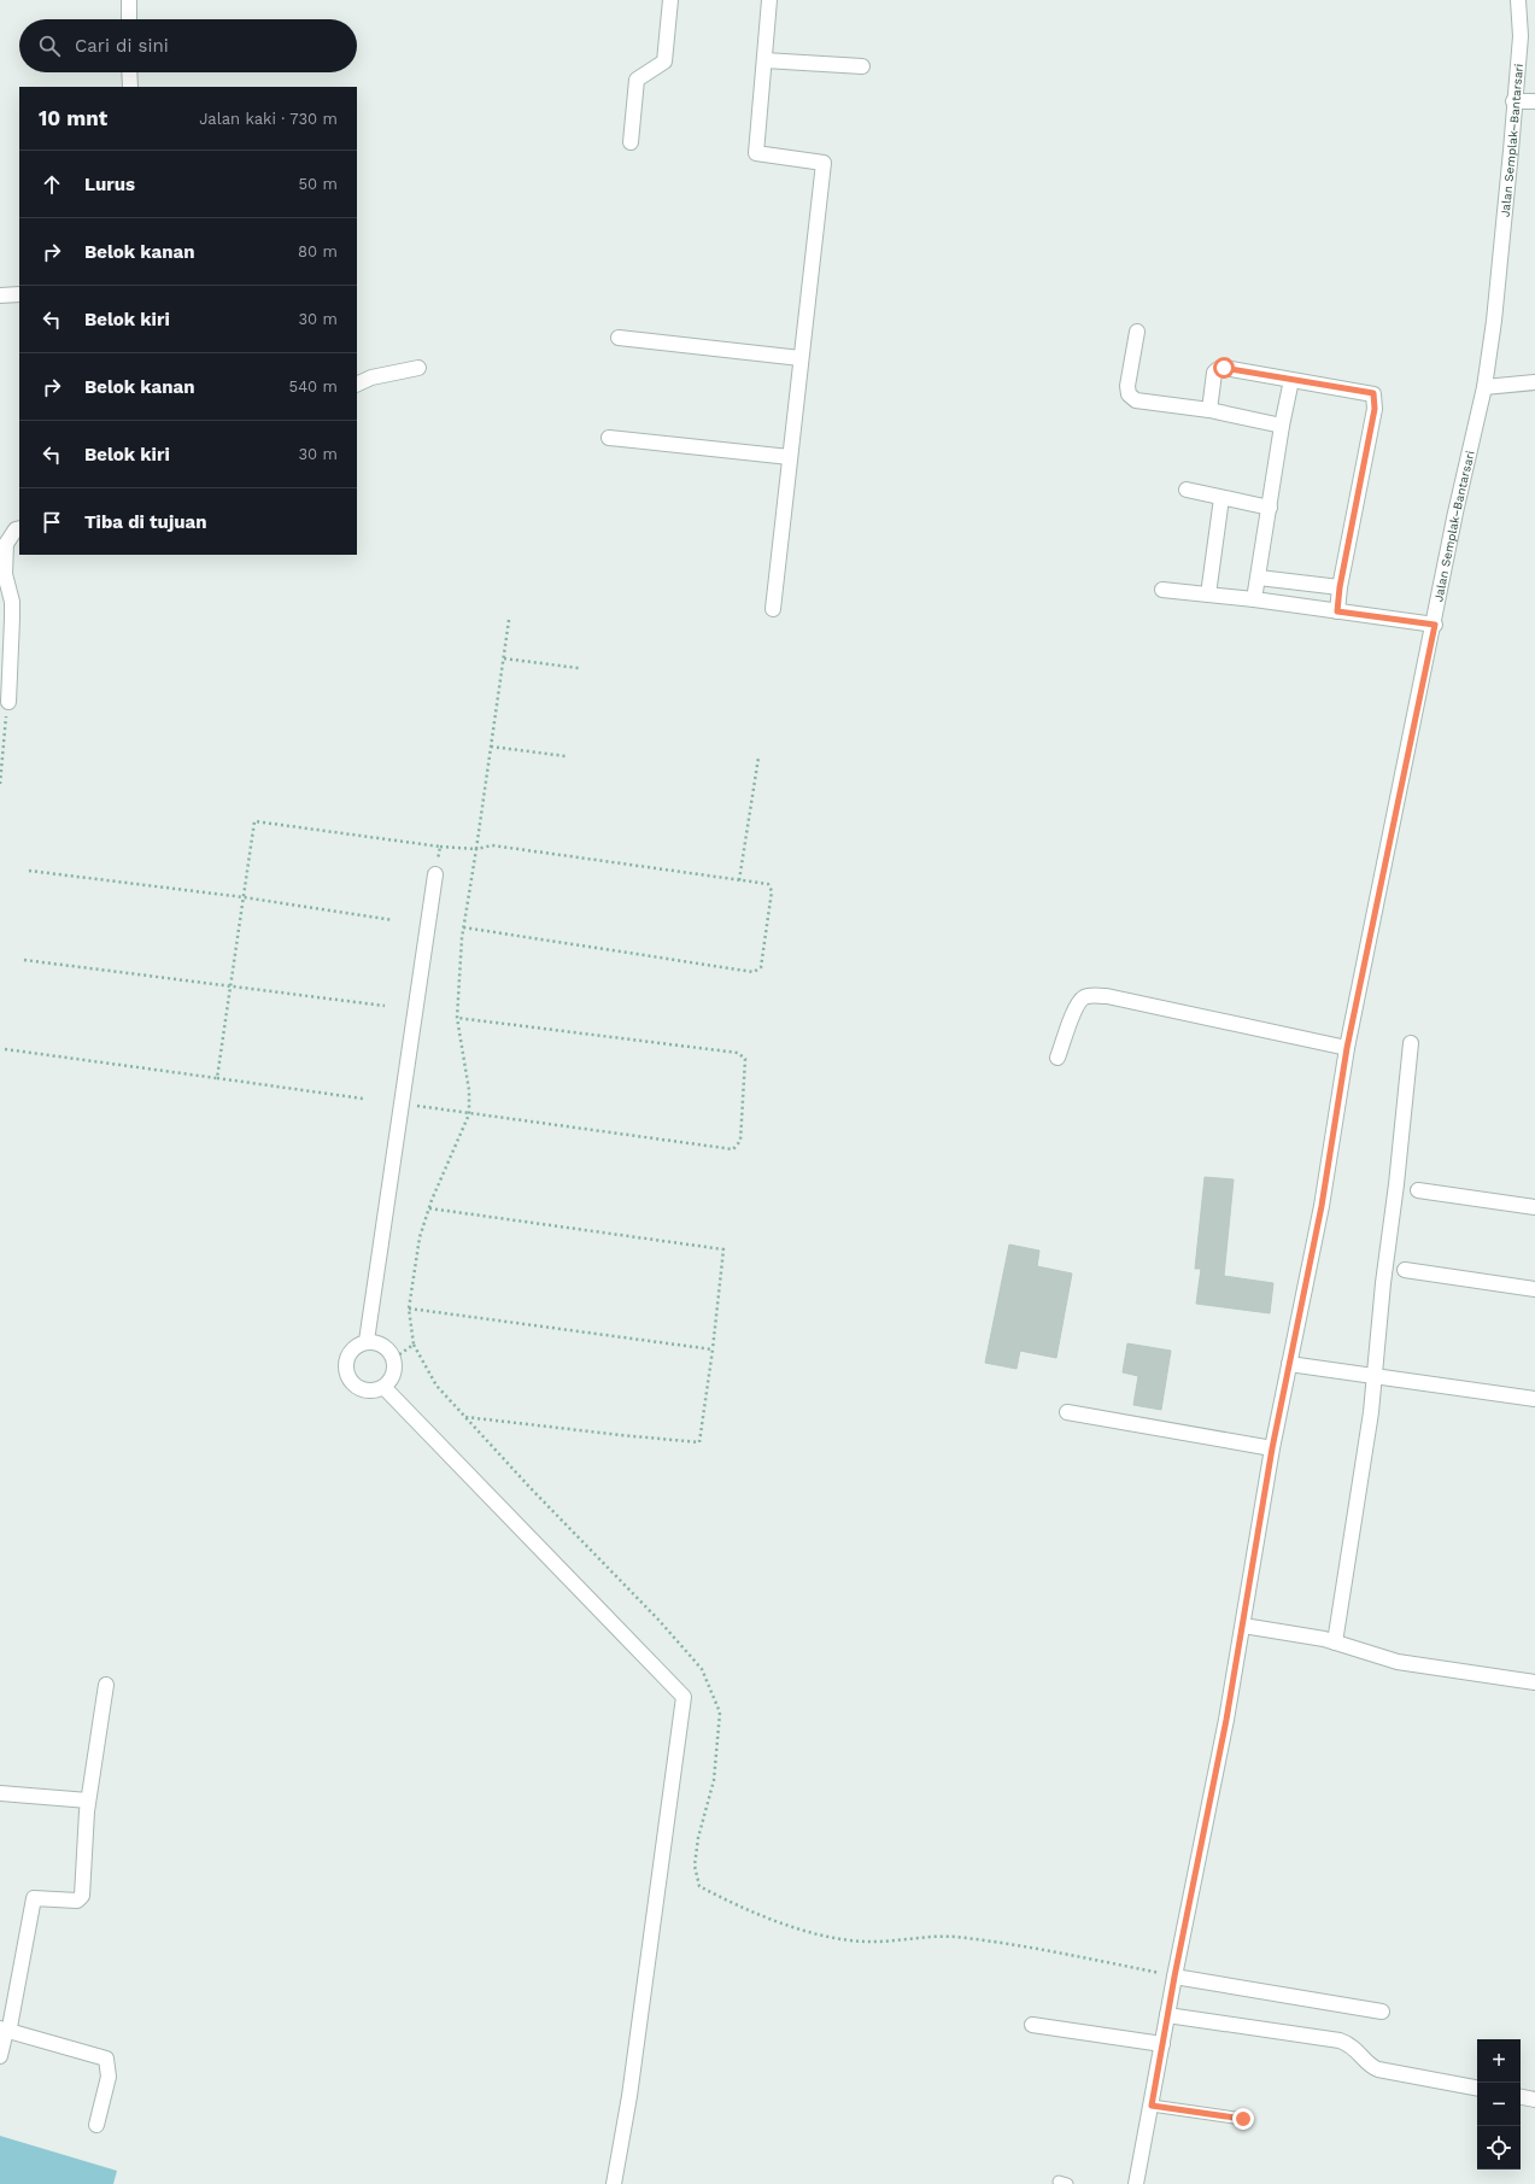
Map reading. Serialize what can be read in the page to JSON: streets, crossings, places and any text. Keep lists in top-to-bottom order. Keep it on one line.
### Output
{"streets":{"street":["Jalan Semplak–Bantarsari"]},"page":{"search":"Cari di sini","heading":["10 mnt","Jalan kaki · 730 m"],"list":[["Lurus","50 m"],["Belok kanan","80 m"],["Belok kiri","30 m"],["Belok kanan","540 m"],["Belok kiri","30 m"],"Tiba di tujuan"],"map_buttons":["+","−"]}}
